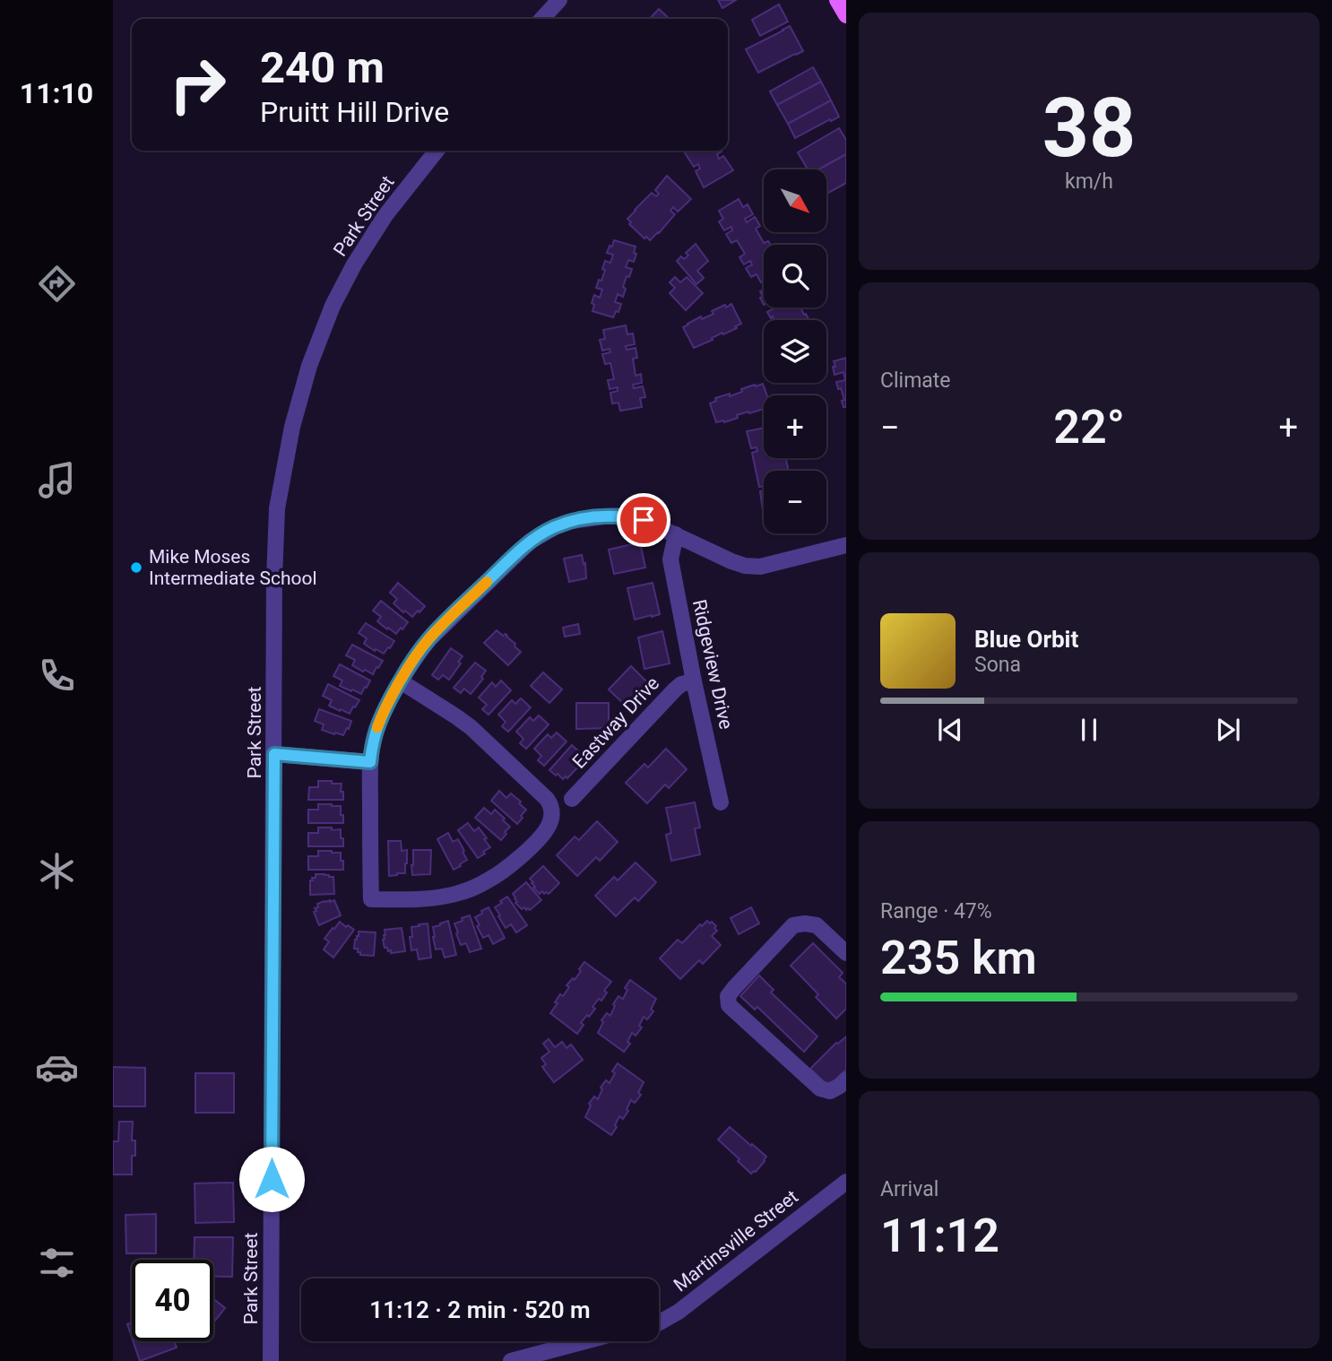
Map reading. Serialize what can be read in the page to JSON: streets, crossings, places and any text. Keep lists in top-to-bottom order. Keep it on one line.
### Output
{"streets":{"street":["Park Street","Ridgeview Drive","Eastway Drive","Martinsville Street"]},"crossings":[["Ridgeview Drive","Eastway Drive"]],"places":["Mike Moses Intermediate School"],"north":"bottom right","page":{"tabs":"11:10","tile":[["38","km/h"],"Climate",["Range · 47%","235 km"],["Arrival","11:12"]],"turn":["240 m","Pruitt Hill Drive"],"map_buttons":["+","−"],"heat":["−","22°","+"],"song":["Blue Orbit","Sona"],"limit":"40","trip":"11:12 · 2 min · 520 m"}}
